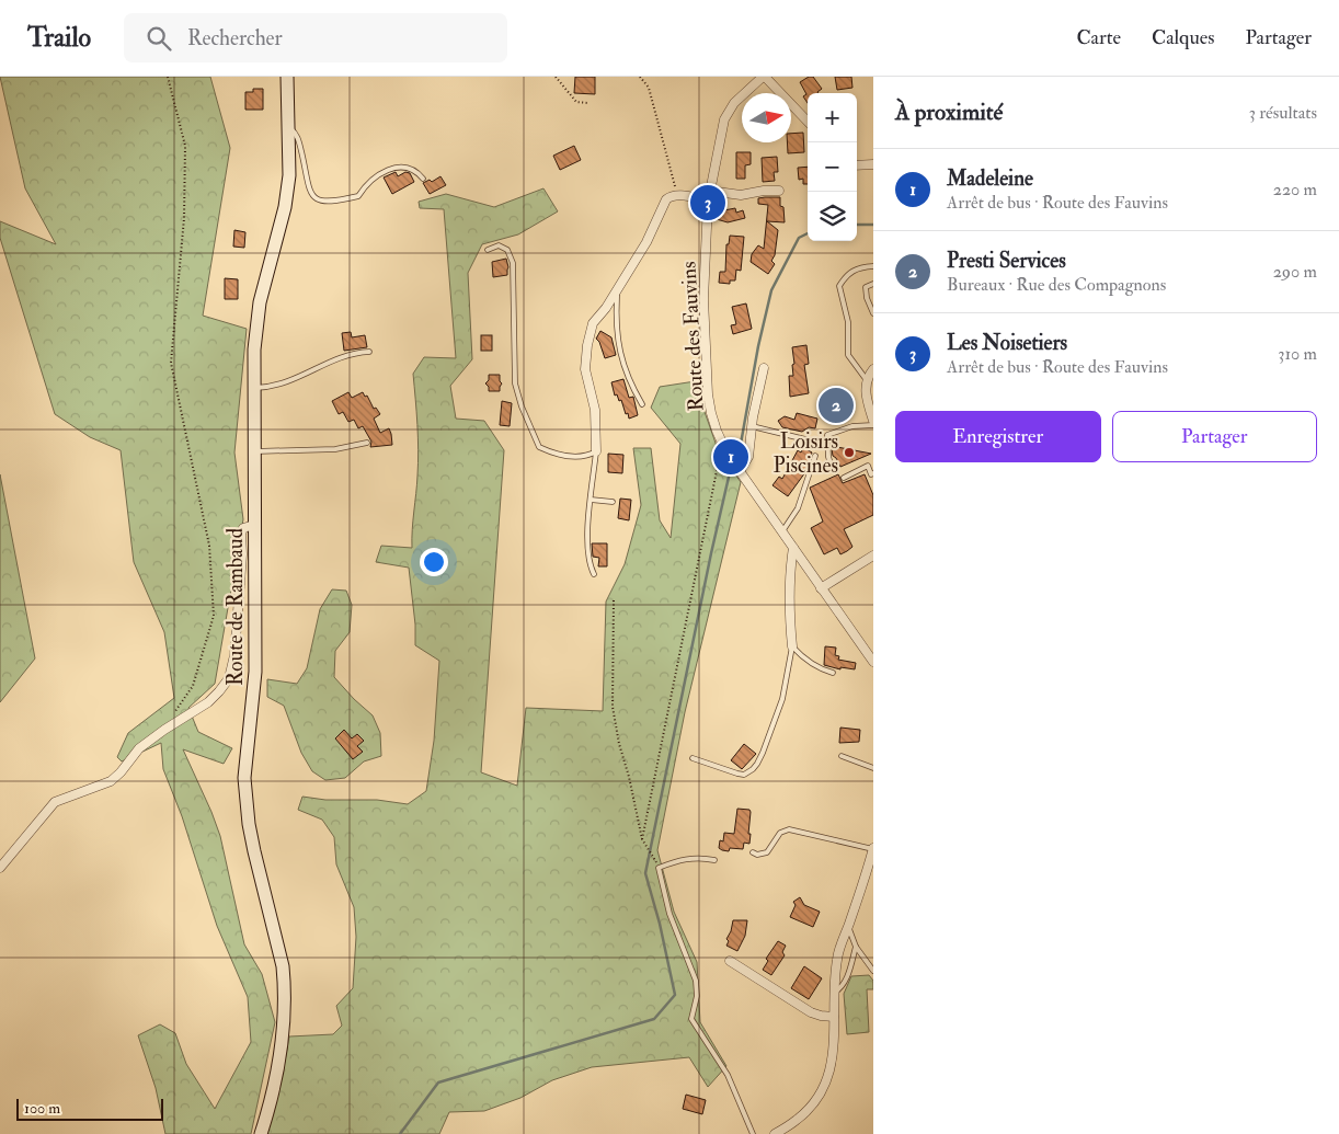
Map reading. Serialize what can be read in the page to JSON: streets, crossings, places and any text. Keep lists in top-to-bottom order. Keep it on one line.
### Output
{"streets":{"street":["Route des Fauvins","Route de Rambaud"]},"places":["Loisirs Piscines"],"scale_bar":"100 m","north":"right","page":{"header":"Trailo","search":"Rechercher","nav":["Carte","Calques","Partager"],"heading":["À proximité","3 résultats"],"map_buttons":["+","−"],"list":[{"mark":"1","name":"Madeleine","note":"Arrêt de bus · Route des Fauvins","value":"220 m"},{"mark":"2","name":"Presti Services","note":"Bureaux · Rue des Compagnons","value":"290 m"},{"mark":"3","name":"Les Noisetiers","note":"Arrêt de bus · Route des Fauvins","value":"310 m"}],"pins":["3","2","1"],"buttons":["Enregistrer","Partager"],"scale":"100 m"}}
